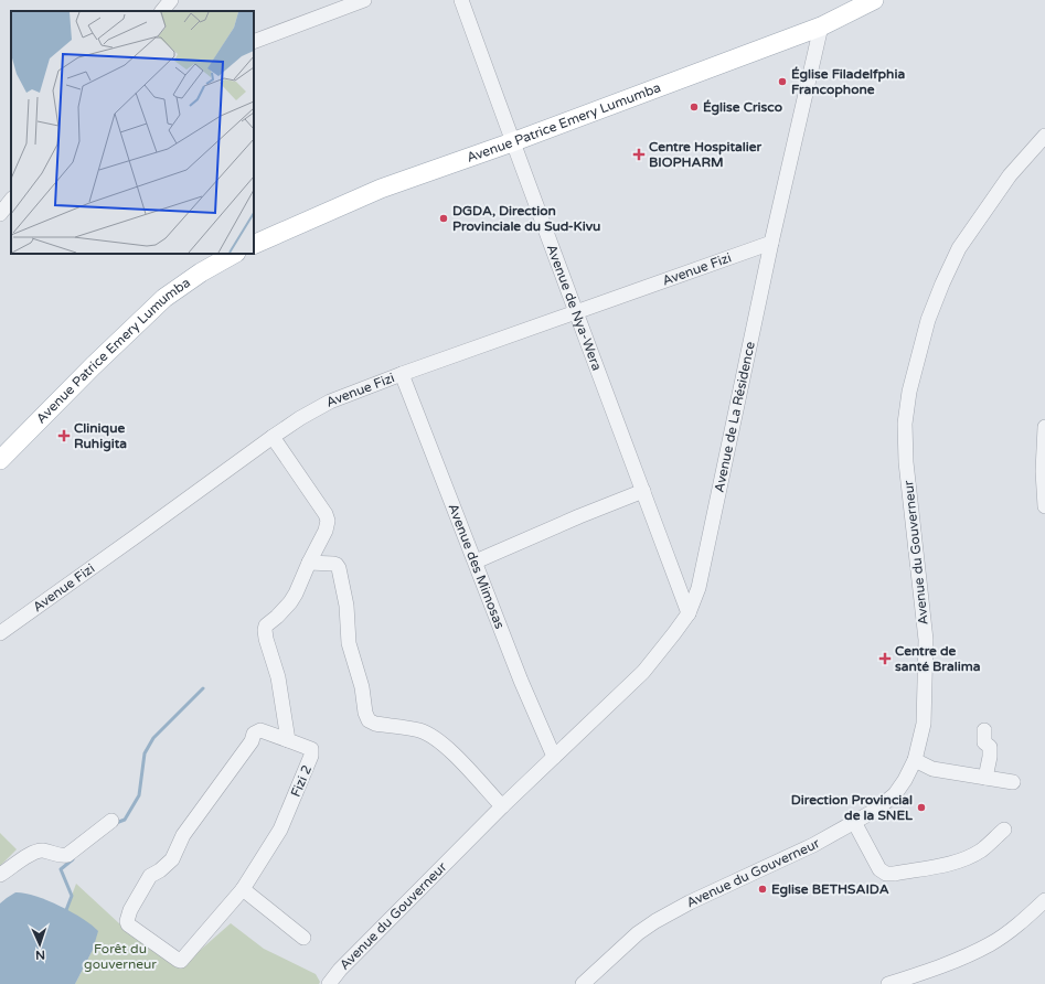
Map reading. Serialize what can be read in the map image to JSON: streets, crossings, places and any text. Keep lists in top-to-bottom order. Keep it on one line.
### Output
{"streets":{"main road":["Avenue Patrice Emery Lumumba"],"street":["Avenue Fizi","Avenue de Nya-Wera","Avenue de La Résidence","Avenue du Gouverneur","Avenue des Mimosas","Fizi 2"]},"crossings":[["Avenue Patrice Emery Lumumba","Avenue de Nya-Wera"],["Avenue Patrice Emery Lumumba","Avenue de La Résidence"],["Avenue Fizi","Avenue de Nya-Wera"],["Avenue Fizi","Avenue de La Résidence"],["Avenue Fizi","Avenue des Mimosas"],["Avenue de Nya-Wera","Avenue de La Résidence"],["Avenue de La Résidence","Avenue du Gouverneur"],["Avenue de La Résidence","Avenue des Mimosas"],["Avenue du Gouverneur","Avenue des Mimosas"]],"parks":["Forêt du gouverneur"],"places":{"other":["Église Filadelfphia Francophone","Église Crisco","DGDA, Direction Provinciale du Sud-Kivu","Direction Provincial de la SNEL","Eglise BETHSAIDA"],"health":["Centre Hospitalier BIOPHARM","Clinique Ruhigita","Centre de santé Bralima"]},"north":"bottom"}
